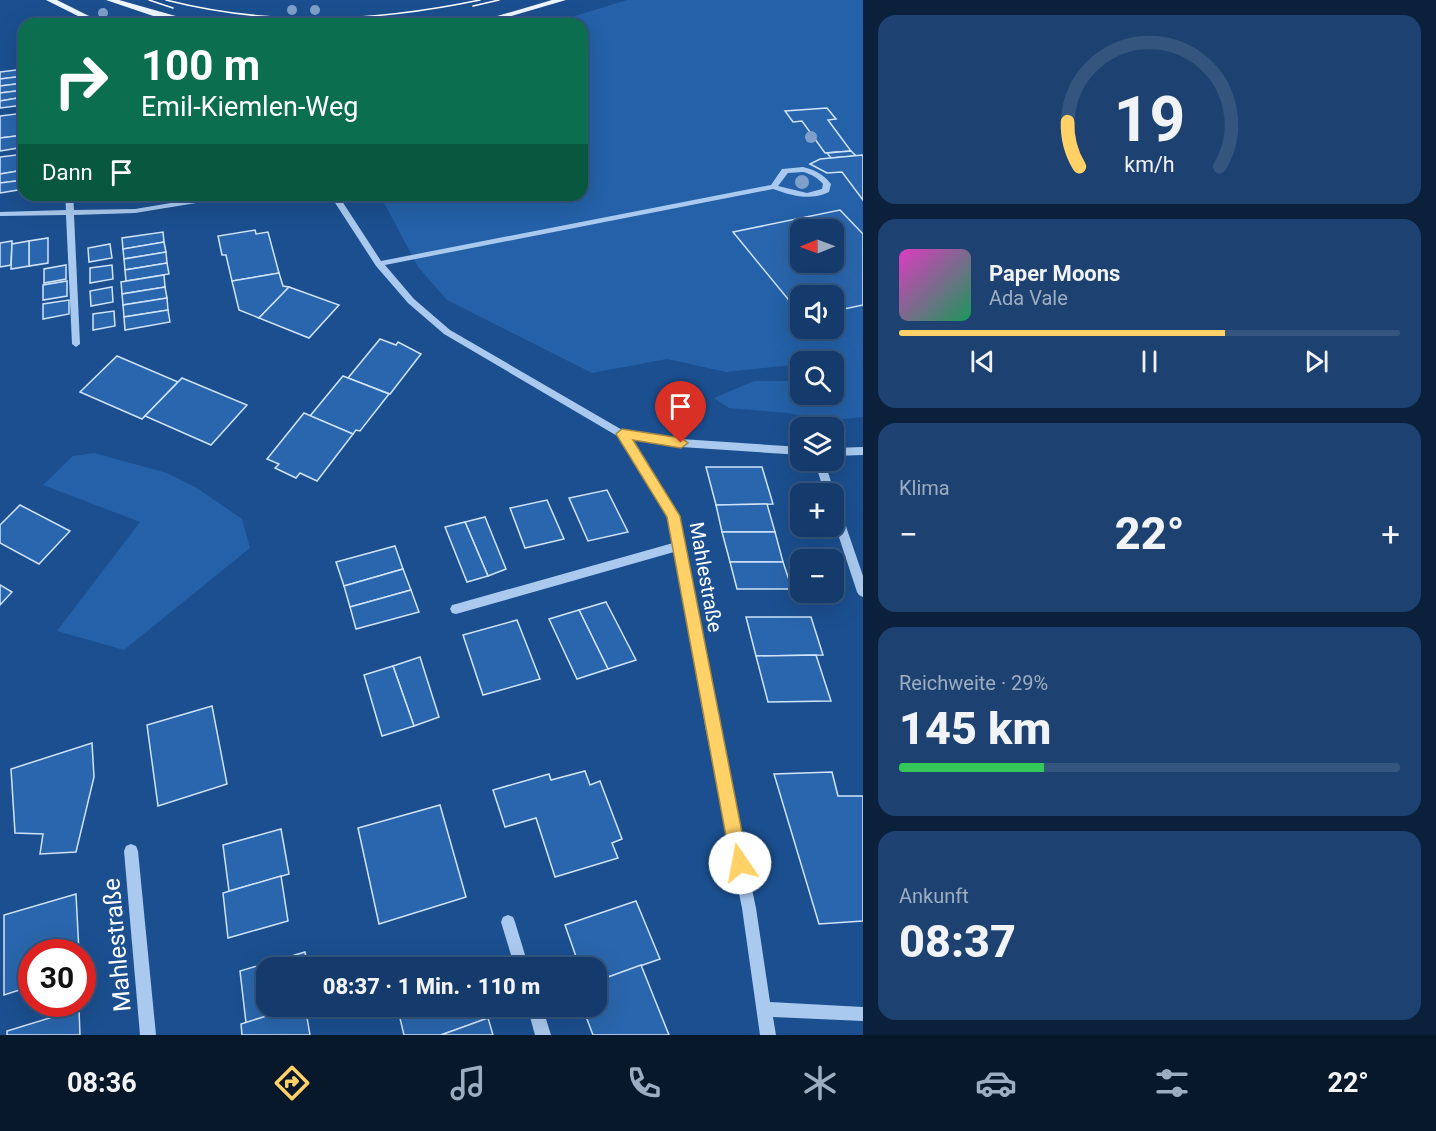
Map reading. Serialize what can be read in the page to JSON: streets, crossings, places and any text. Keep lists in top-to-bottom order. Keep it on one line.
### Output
{"streets":{"street":["Mahlestraße"]},"north":"left","page":{"turn":["100 m","Emil-Kiemlen-Weg"],"then":"Dann","map_buttons":["+","−"],"song":["Paper Moons","Ada Vale"],"tile":["Klima",["Reichweite · 29%","145 km"],["Ankunft","08:37"]],"heat":["−","22°","+"],"limit":"30","trip":"08:37 · 1 Min. · 110 m","tabs":["08:36","22°"],"gauge":["19","km/h"]}}
